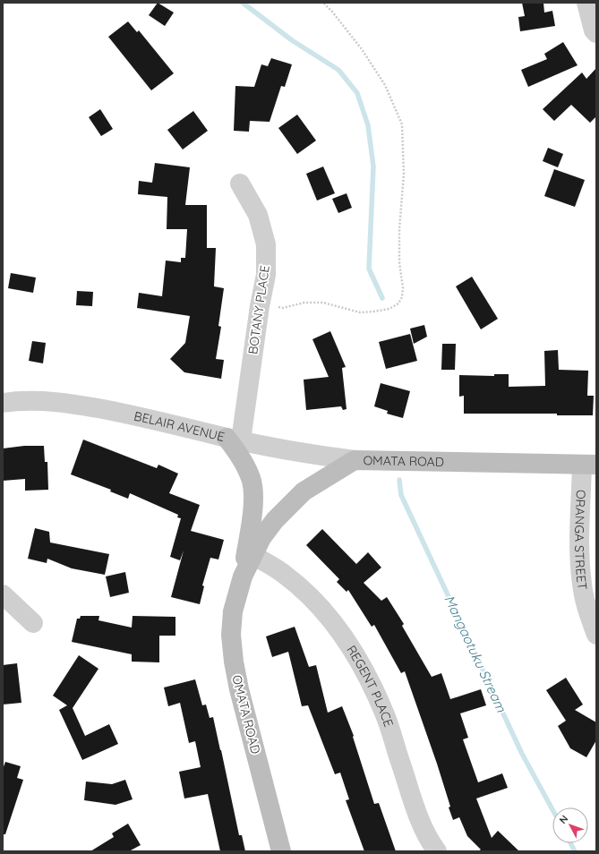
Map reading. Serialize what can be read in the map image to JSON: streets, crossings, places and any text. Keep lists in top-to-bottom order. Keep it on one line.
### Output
{"streets":{"main road":["OMATA ROAD"],"street":["BOTANY PLACE","BELAIR AVENUE","ORANGA STREET","REGENT PLACE"]},"crossings":[["BOTANY PLACE","BELAIR AVENUE"],["BOTANY PLACE","OMATA ROAD"],["BELAIR AVENUE","OMATA ROAD"],["OMATA ROAD","ORANGA STREET"],["OMATA ROAD","REGENT PLACE"]],"water":["Mangaotuku Stream"],"north":"top left"}
